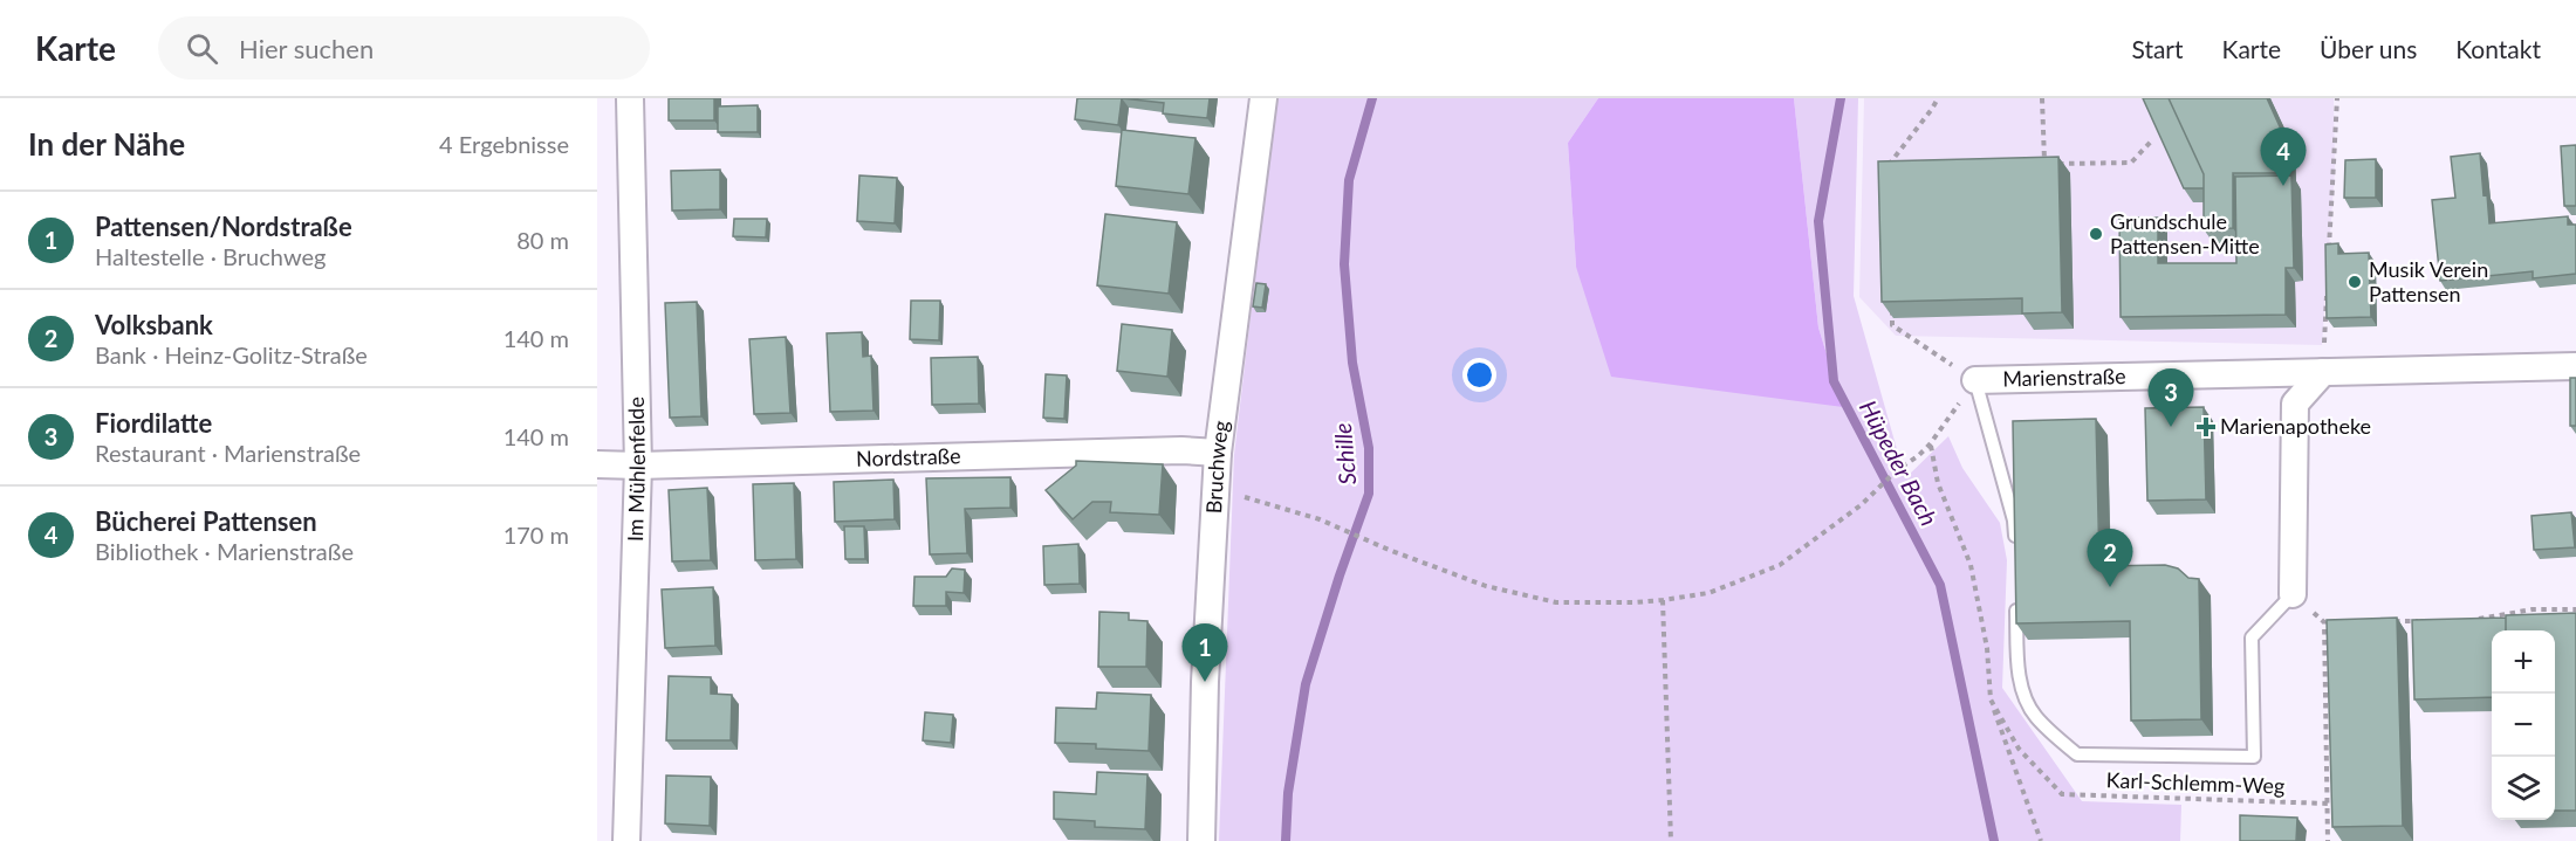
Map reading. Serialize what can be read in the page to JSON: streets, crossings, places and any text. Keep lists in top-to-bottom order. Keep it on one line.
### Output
{"streets":{"street":["Marienstraße","Nordstraße","Bruchweg","Im Mühlenfelde"],"path":["Karl-Schlemm-Weg"]},"crossings":[["Nordstraße","Bruchweg"],["Nordstraße","Im Mühlenfelde"]],"water":["Schille","Hüpeder Bach"],"places":{"other":["Grundschule Pattensen-Mitte","Musik Verein Pattensen"],"health":["Marienapotheke"]},"page":{"header":"Karte","search":"Hier suchen","nav":["Start","Karte","Über uns","Kontakt"],"heading":["In der Nähe","4 Ergebnisse"],"pins":["4","3","2","1"],"list":[{"mark":"1","name":"Pattensen/Nordstraße","note":"Haltestelle · Bruchweg","value":"80 m"},{"mark":"2","name":"Volksbank","note":"Bank · Heinz-Golitz-Straße","value":"140 m"},{"mark":"3","name":"Fiordilatte","note":"Restaurant · Marienstraße","value":"140 m"},{"mark":"4","name":"Bücherei Pattensen","note":"Bibliothek · Marienstraße","value":"170 m"}],"map_buttons":["+","−"]}}
